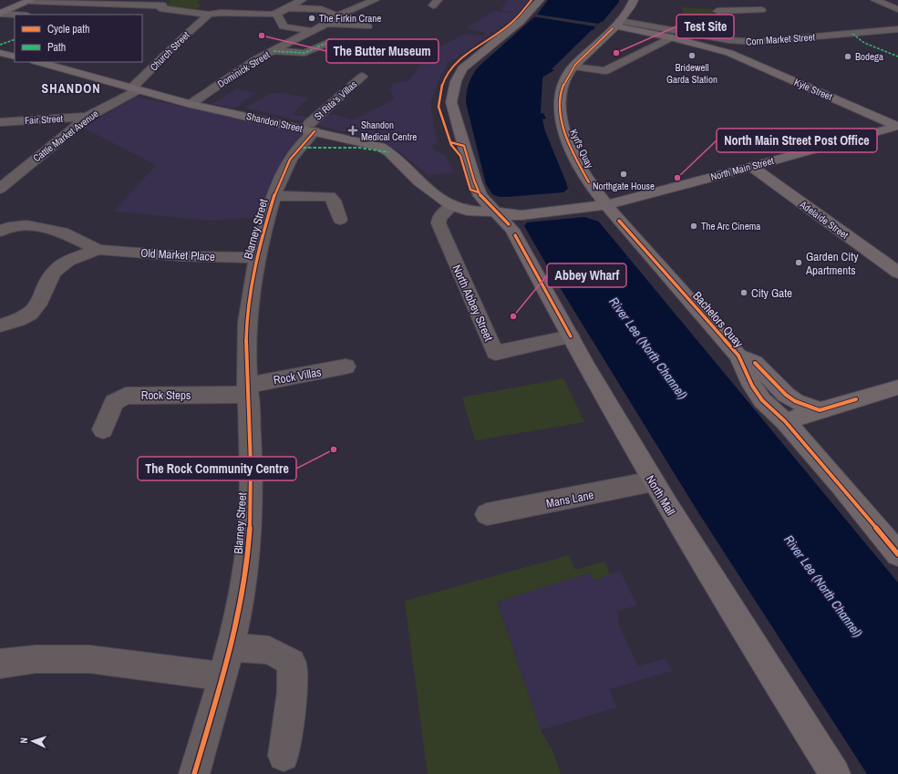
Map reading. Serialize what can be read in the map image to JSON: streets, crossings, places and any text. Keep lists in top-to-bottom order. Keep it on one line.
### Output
{"streets":{"main road":["Corn Market Street","Kyle Street","Shandon Street","Kyrl's Quay","North Main Street","Adelaide Street","Bachelors Quay","North Mall"],"street":["Church Street","Dominick Street","St Rita's Villas","Fair Street","Cattle Market Avenue","Blarney Street","Old Market Place","North Abbey Street","Rock Villas","Rock Steps","Mans Lane"]},"crossings":[["Corn Market Street","Kyle Street"],["Corn Market Street","Kyrl's Quay"],["Church Street","Shandon Street"],["Church Street","Cattle Market Avenue"],["Dominick Street","Shandon Street"],["Kyle Street","North Main Street"],["St Rita's Villas","Shandon Street"],["St Rita's Villas","Blarney Street"],["Fair Street","Cattle Market Avenue"],["Shandon Street","Cattle Market Avenue"],["Shandon Street","North Main Street"],["Shandon Street","Blarney Street"],["Shandon Street","North Abbey Street"],["Shandon Street","North Mall"],["Kyrl's Quay","North Main Street"],["Kyrl's Quay","Bachelors Quay"],["North Main Street","Adelaide Street"],["North Main Street","Bachelors Quay"],["Blarney Street","Old Market Place"],["Blarney Street","Rock Villas"],["Blarney Street","Rock Steps"],["North Abbey Street","North Mall"],["Rock Villas","Rock Steps"],["North Mall","Mans Lane"]],"districts":["SHANDON"],"water":["River Lee (North Channel)"],"places":{"other":["The Firkin Crane","The Butter Museum","Test Site","Bridewell Garda Station","Bodega","Northgate House","North Main Street Post Office","The Arc Cinema","Garden City Apartments","City Gate","Abbey Wharf","The Rock Community Centre"],"health":["Shandon Medical Centre"]},"legend":["Cycle path","Path"],"north":"left"}
